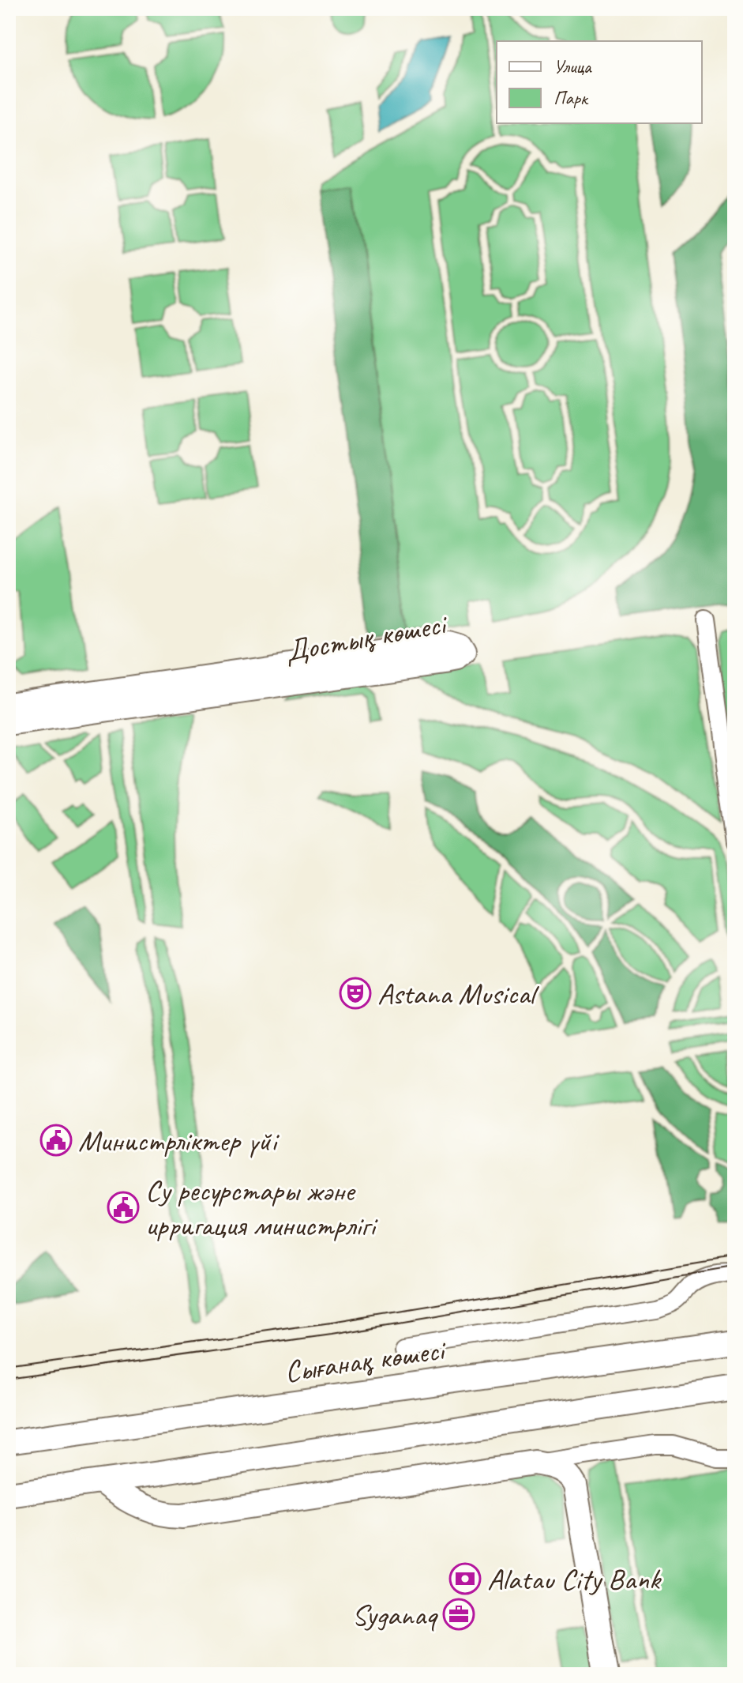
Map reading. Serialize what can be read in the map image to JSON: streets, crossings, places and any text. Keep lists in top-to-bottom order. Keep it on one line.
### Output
{"streets":{"street":["Достық көшесі","Сығанақ көшесі"]},"places":{"theatre":["Astana Musical"],"public building":["Министрліктер үйі","Су ресурстары және ирригация министрлігі"],"bank":["Alatau City Bank"],"office":["Syganaq"]},"legend":["Улица","Парк"]}
